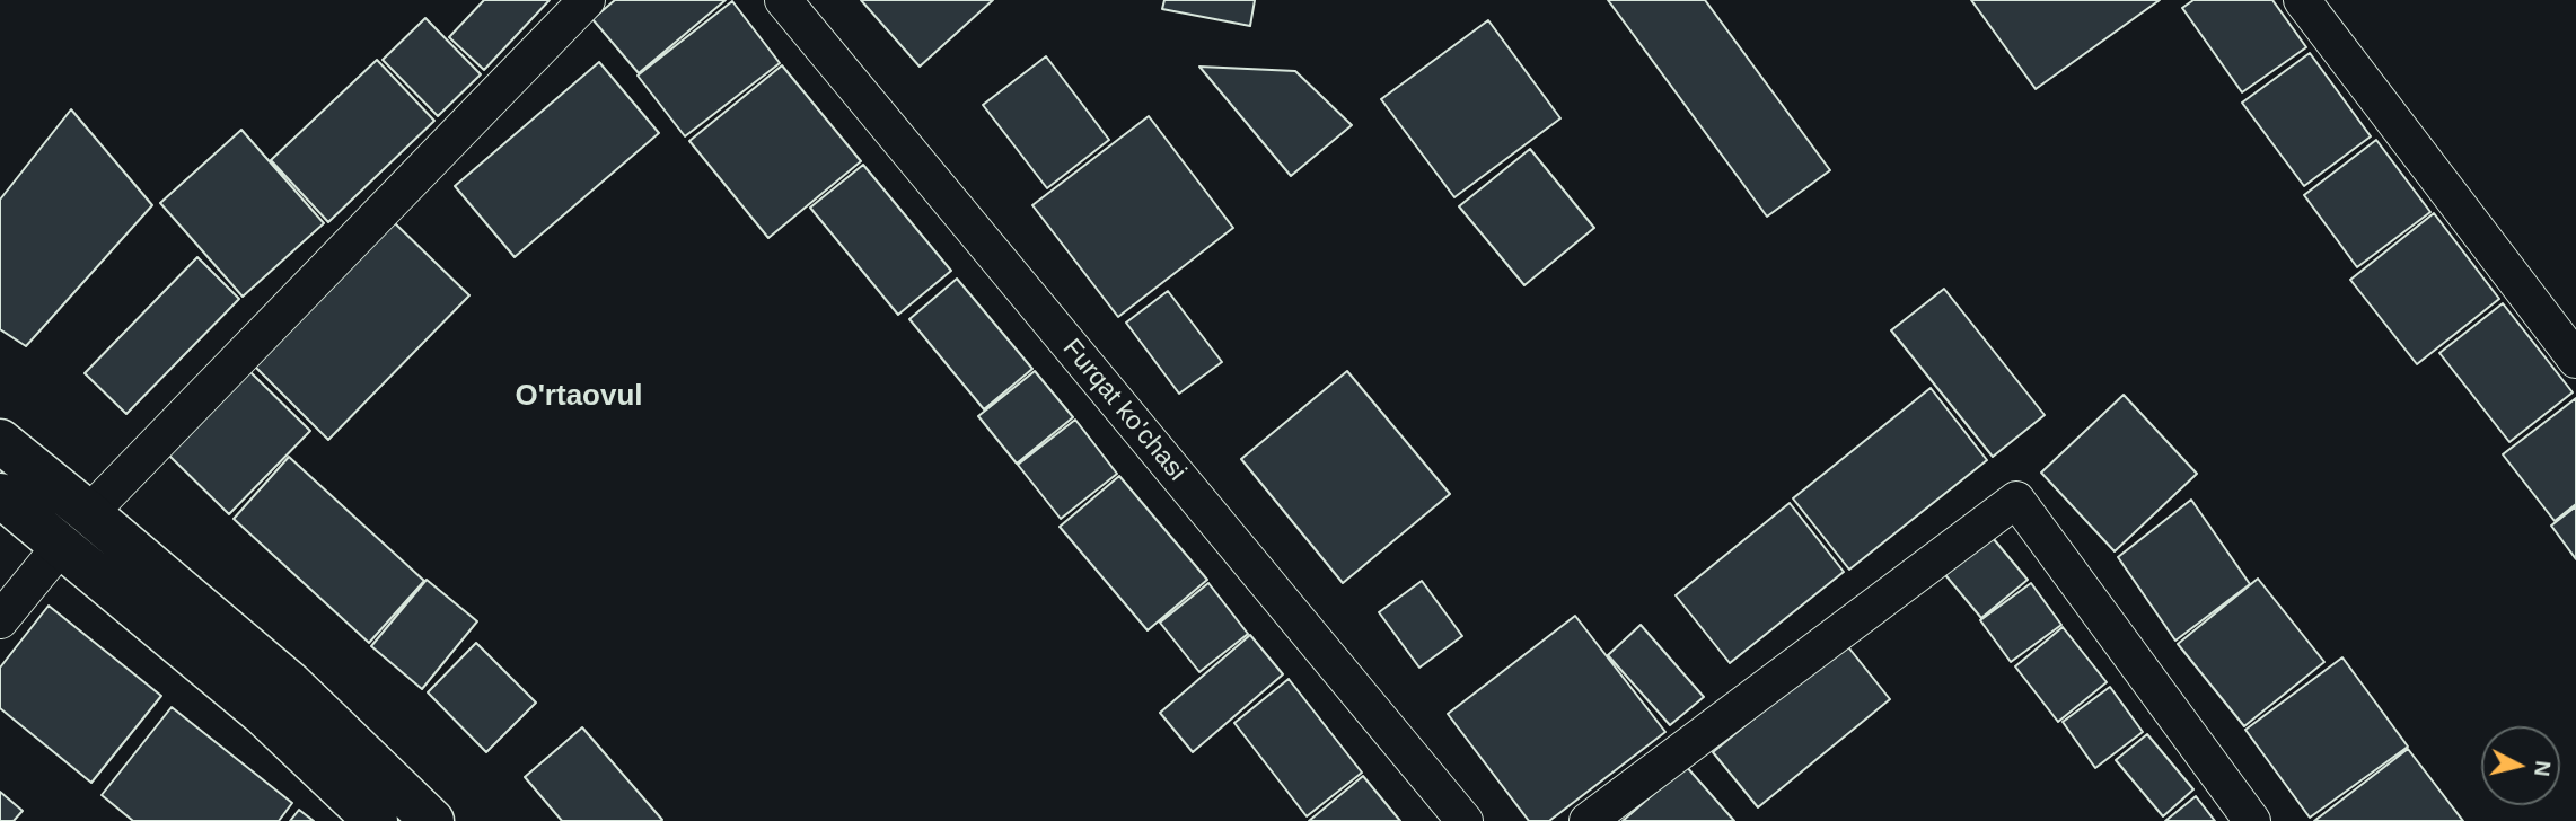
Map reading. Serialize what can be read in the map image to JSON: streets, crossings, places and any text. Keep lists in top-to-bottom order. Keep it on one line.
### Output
{"streets":{"street":["Furqat ko'chasi"]},"districts":["O'rtaovul"],"north":"right"}
